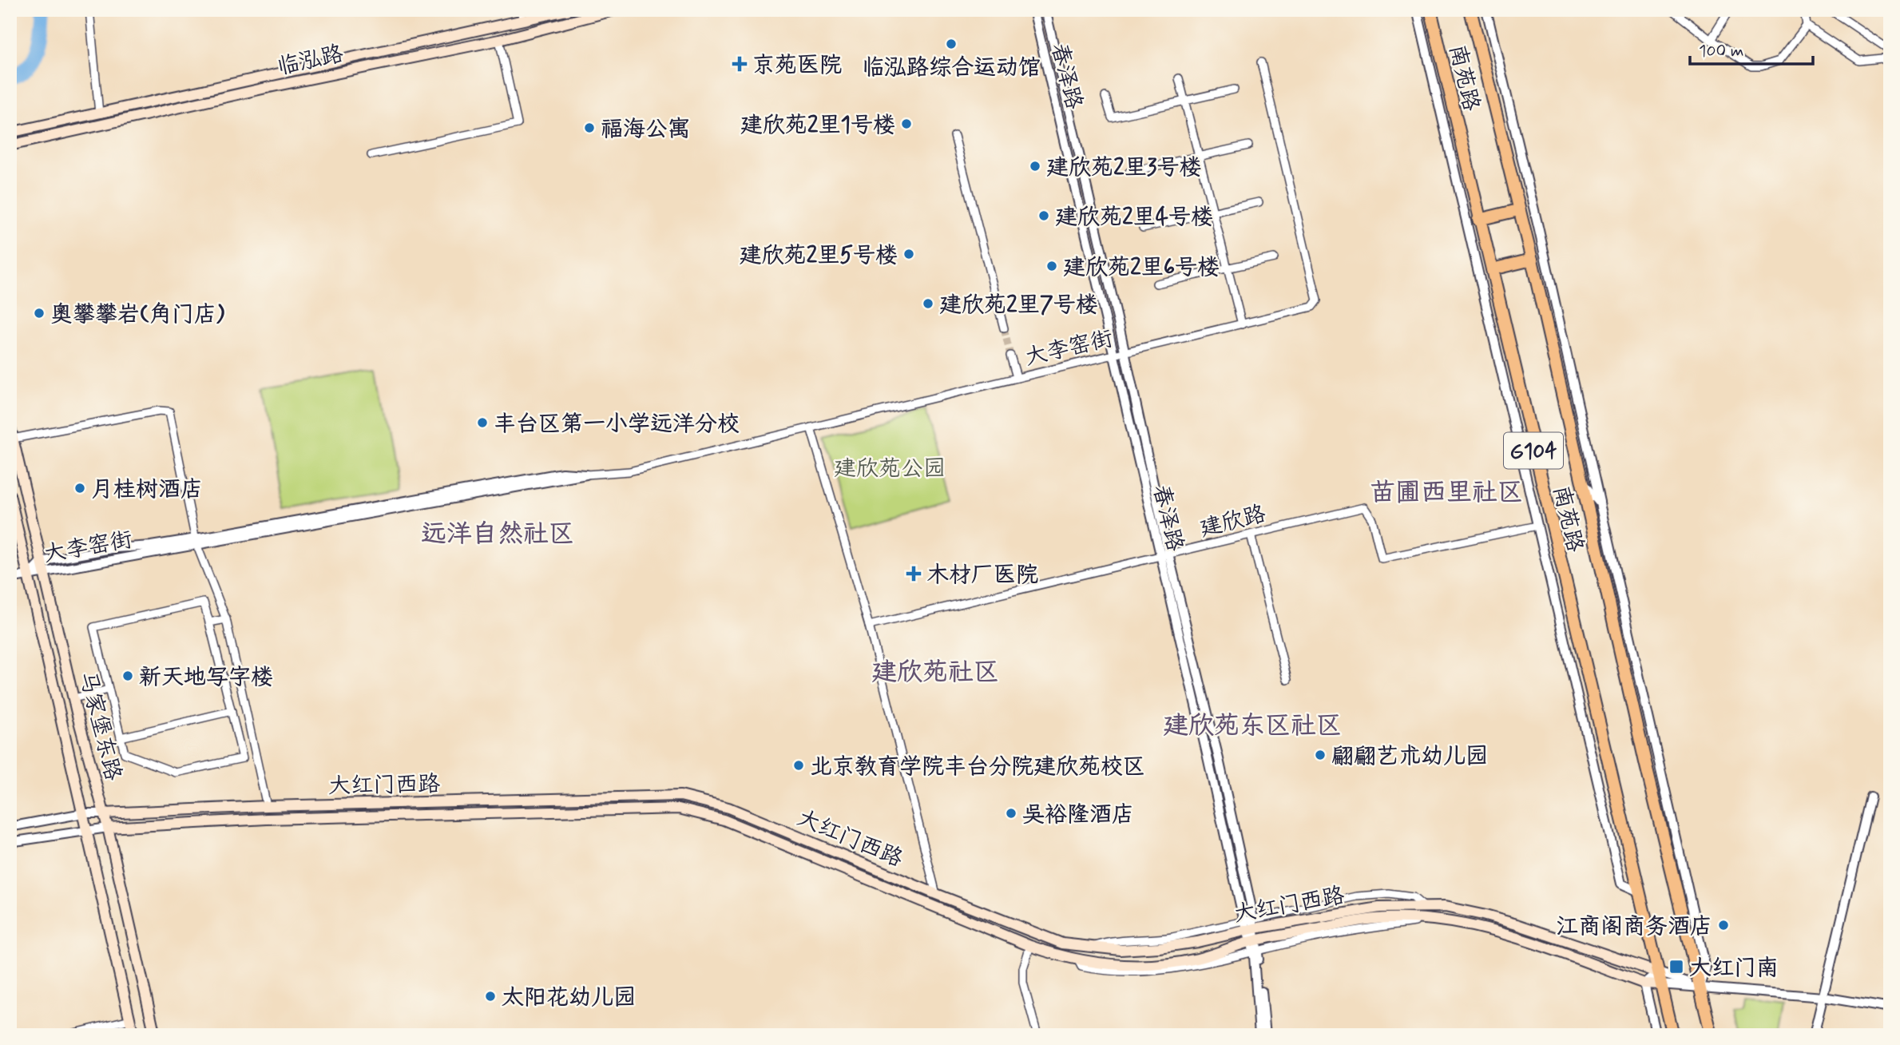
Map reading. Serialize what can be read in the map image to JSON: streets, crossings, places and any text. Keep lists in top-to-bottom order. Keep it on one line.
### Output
{"streets":{"highway":["南苑路","G104"],"main road":["临泓路","马家堡东路","大红门西路"],"street":["春泽路","大李窑街","建欣路"]},"crossings":[["春泽路","大李窑街"],["春泽路","建欣路"],["春泽路","大红门西路"],["南苑路","大红门西路"],["大李窑街","马家堡东路"],["马家堡东路","大红门西路"]],"districts":["苗圃西里社区","远洋自然社区","建欣苑社区","建欣苑东区社区"],"parks":["建欣苑公园"],"places":{"other":["临泓路综合运动馆","建欣苑2里1号楼","福海公寓","建欣苑2里3号楼","建欣苑2里4号楼","建欣苑2里5号楼","建欣苑2里6号楼","建欣苑2里7号楼","奥攀攀岩(角门店)","丰台区第一小学远洋分校","月桂树酒店","新天地写字楼","翩翩艺术幼儿园","北京教育学院丰台分院建欣苑校区","吴裕隆酒店","江商阁商务酒店","太阳花幼儿园"],"health":["京苑医院","木材厂医院"],"transit":["大红门南"]},"scale_bar":"100 m"}
